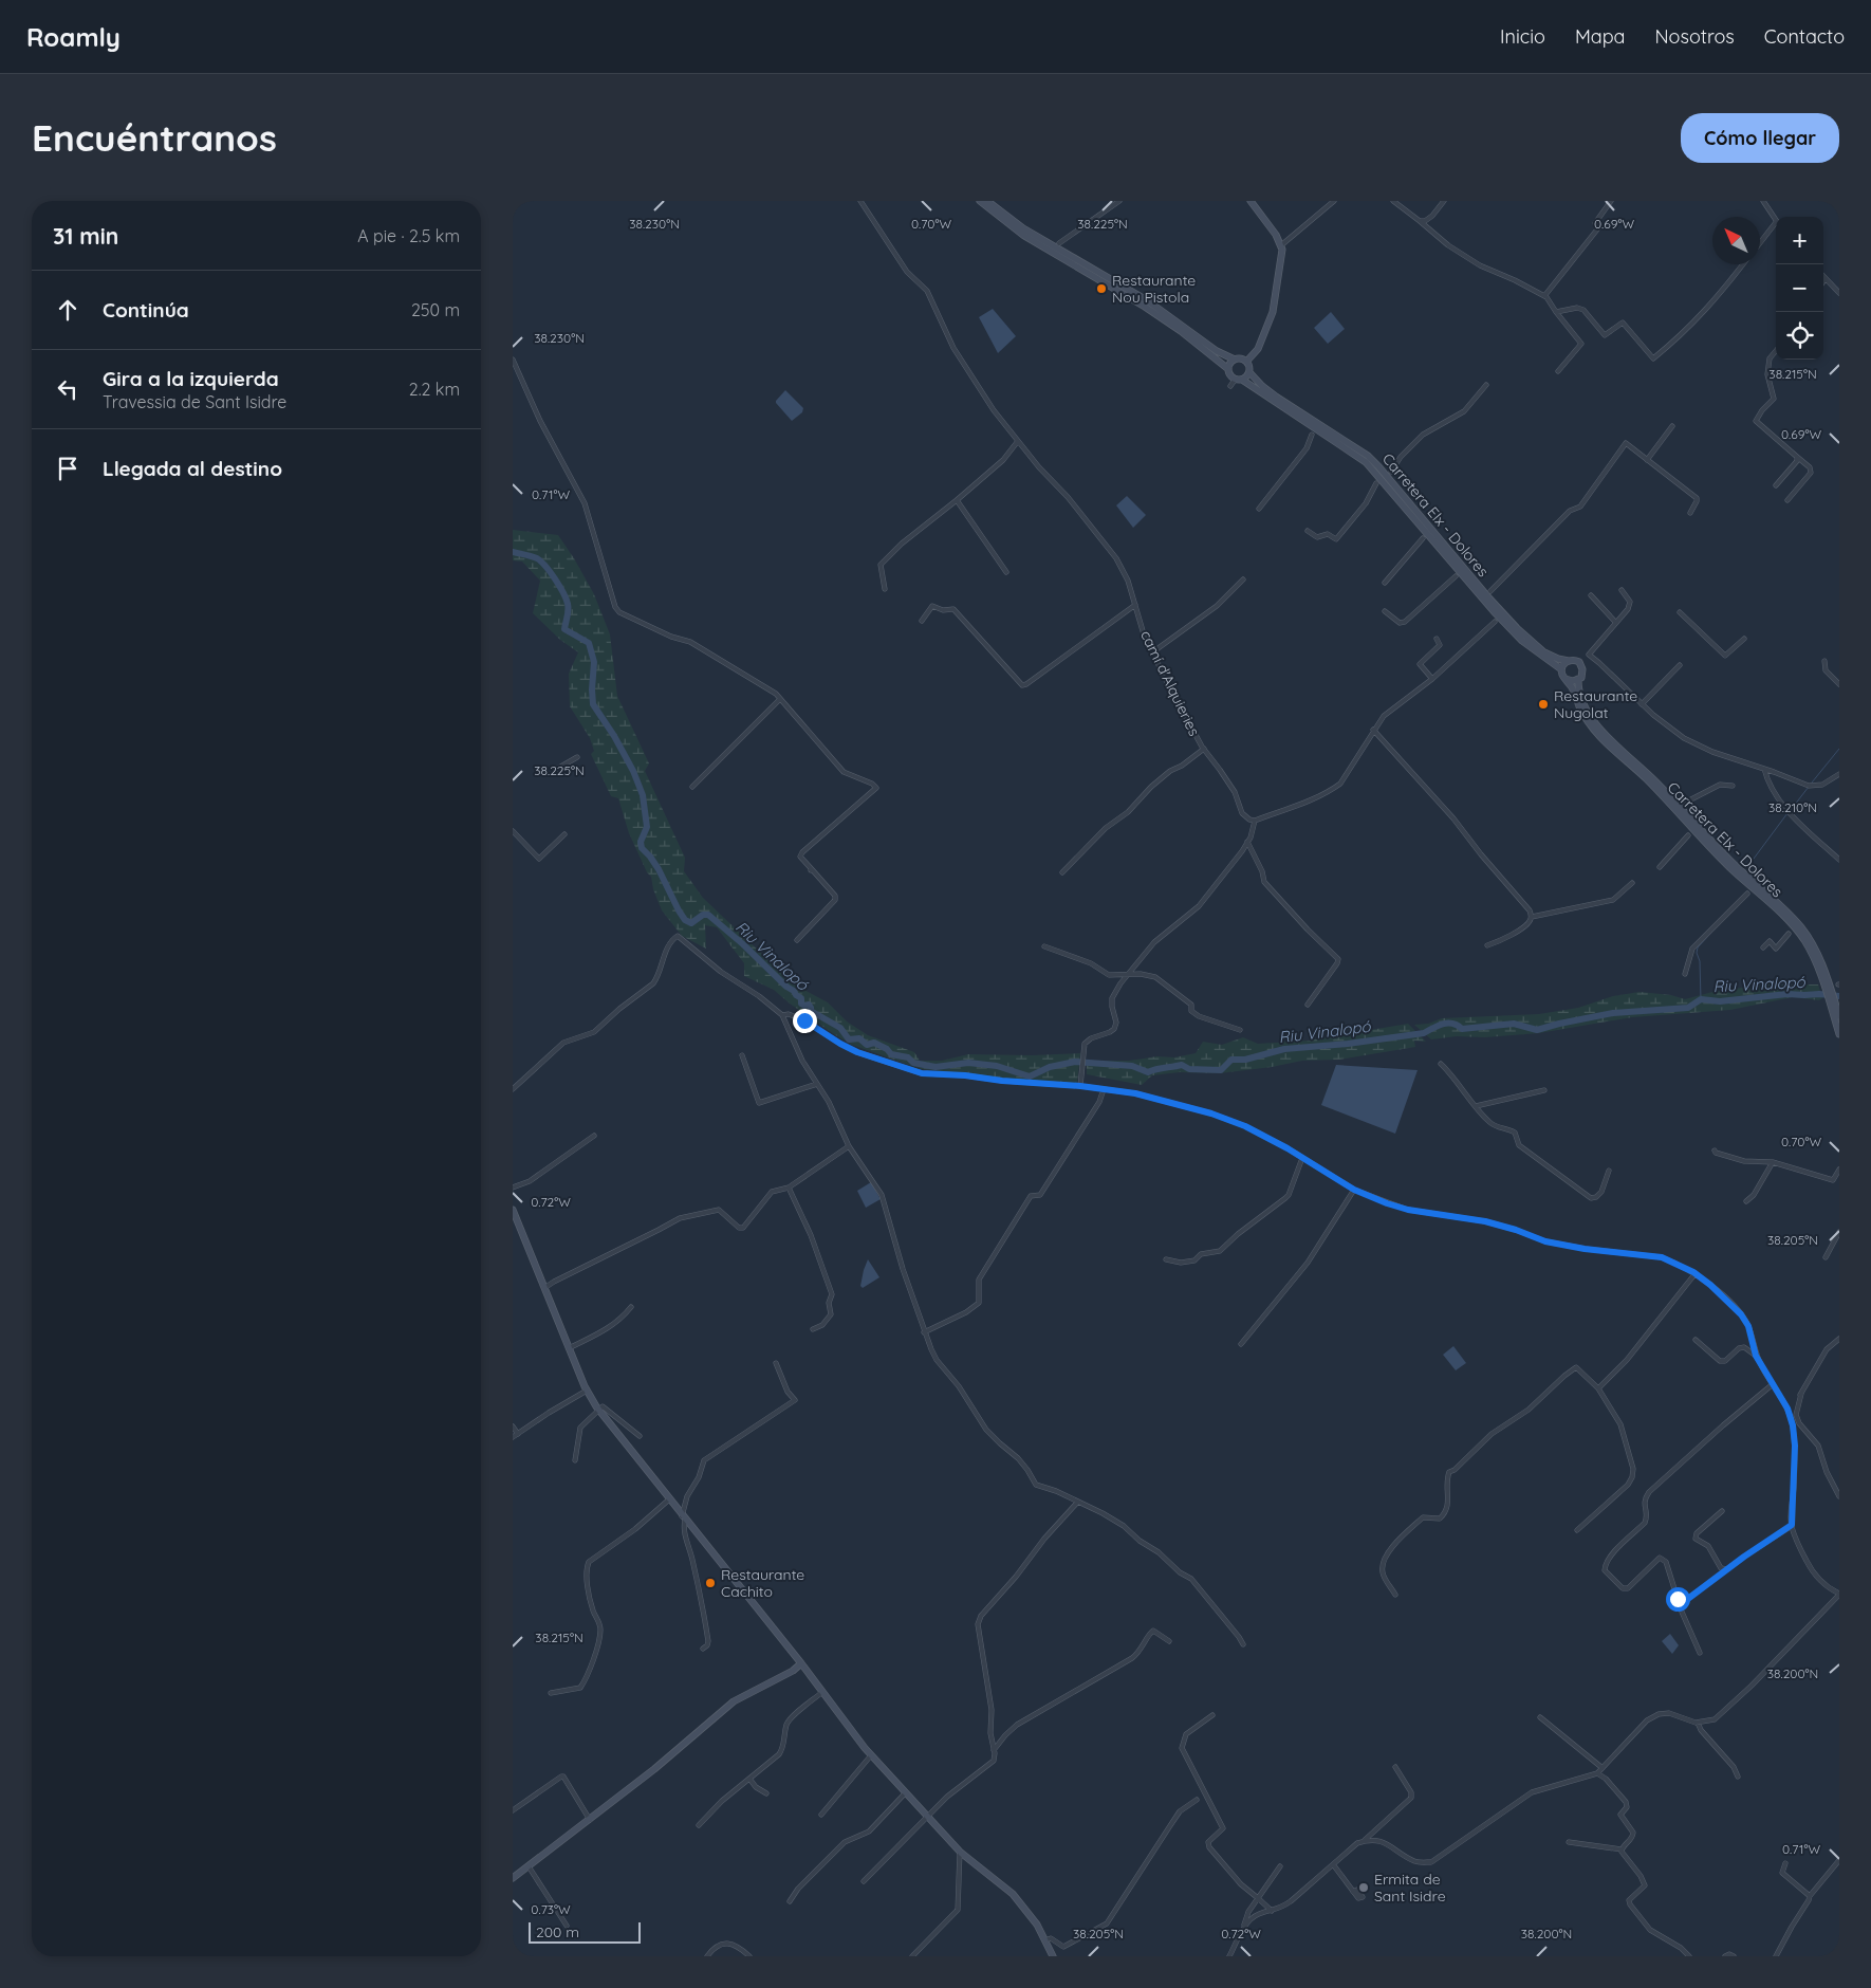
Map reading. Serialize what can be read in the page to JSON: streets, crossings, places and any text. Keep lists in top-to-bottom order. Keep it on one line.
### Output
{"streets":{"main road":["Carretera Elx - Dolores"],"street":["camí d'Alquieries"]},"water":["Riu Vinalopó"],"places":["Restaurante Nou Pistola","Restaurante Nugolat","Restaurante Cachito","Ermita de Sant Isidre"],"scale_bar":"200 m","north":"top left","page":{"header":"Roamly","nav":["Inicio","Mapa","Nosotros","Contacto"],"buttons":"Cómo llegar","title":"Encuéntranos","heading":["31 min","A pie · 2.5 km"],"map_buttons":["+","−"],"list":[["Continúa","250 m"],["Gira a la izquierda","Travessia de Sant Isidre","2.2 km"],"Llegada al destino"],"scale":"200 m"},"coordinates":["38.230°N","38.225°N","0.69°W","0.70°W","38.215°N","0.71°W","38.210°N","0.72°W","38.205°N","38.200°N","0.73°W"]}
